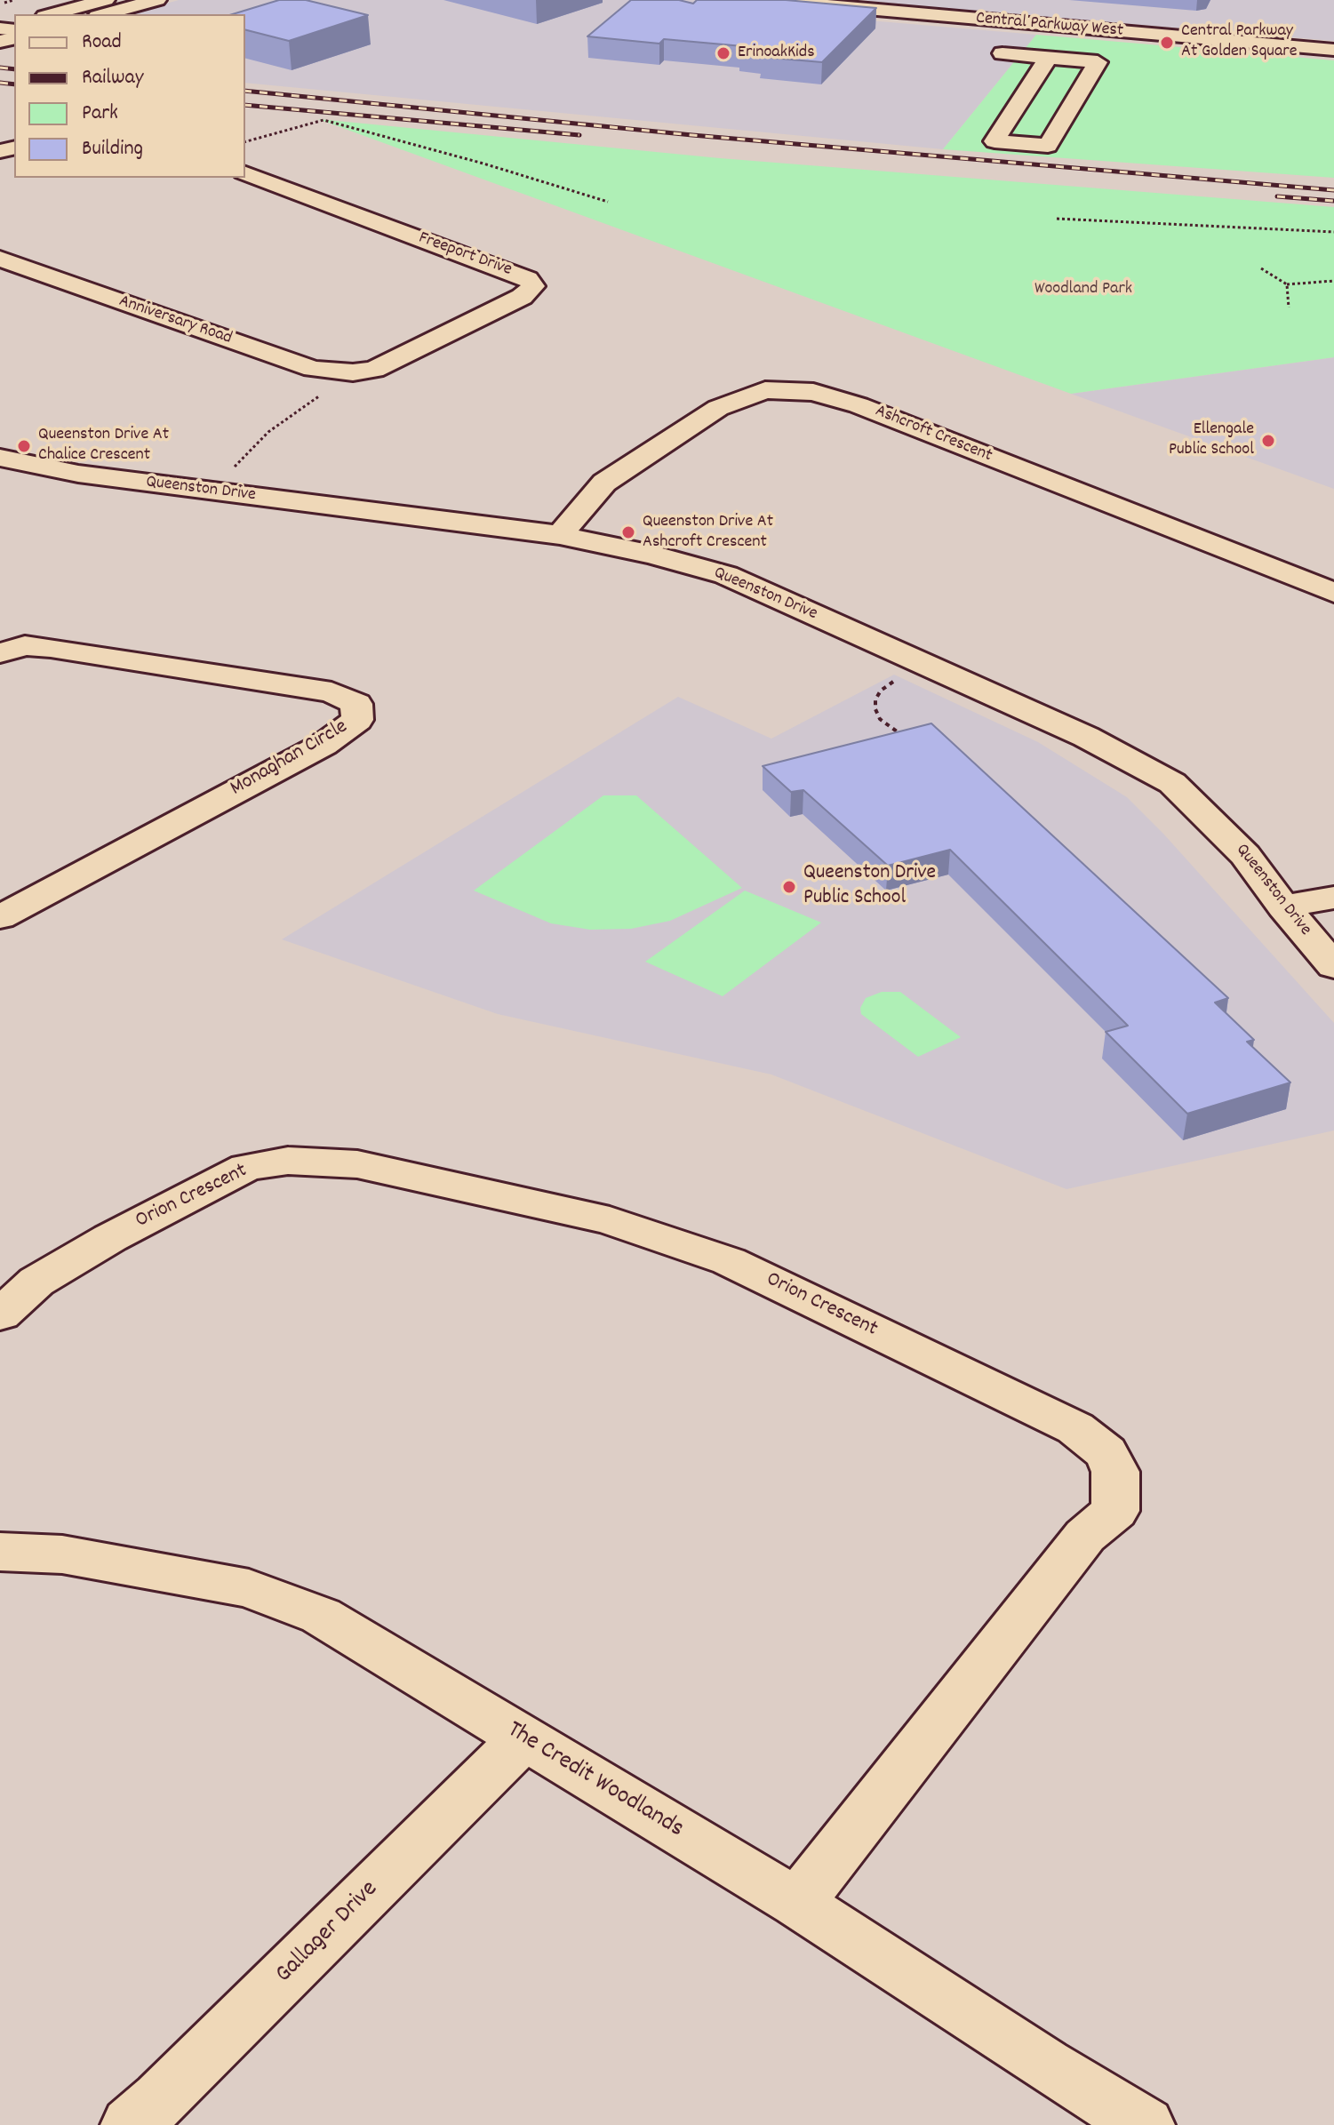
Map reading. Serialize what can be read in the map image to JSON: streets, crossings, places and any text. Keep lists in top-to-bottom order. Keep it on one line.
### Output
{"streets":{"street":["Central Parkway West","Freeport Drive","Anniversary Road","Ashcroft Crescent","Queenston Drive","Monaghan Circle","Orion Crescent","The Credit Woodlands","Gallager Drive"]},"crossings":[["Freeport Drive","Anniversary Road"],["Ashcroft Crescent","Queenston Drive"],["Orion Crescent","The Credit Woodlands"],["The Credit Woodlands","Gallager Drive"]],"parks":["Woodland Park"],"places":["Central Parkway At Golden Square","ErinoakKids","Ellengale Public School","Queenston Drive At Chalice Crescent","Queenston Drive At Ashcroft Crescent","Queenston Drive Public School"],"legend":["Road","Railway","Park","Building"]}
